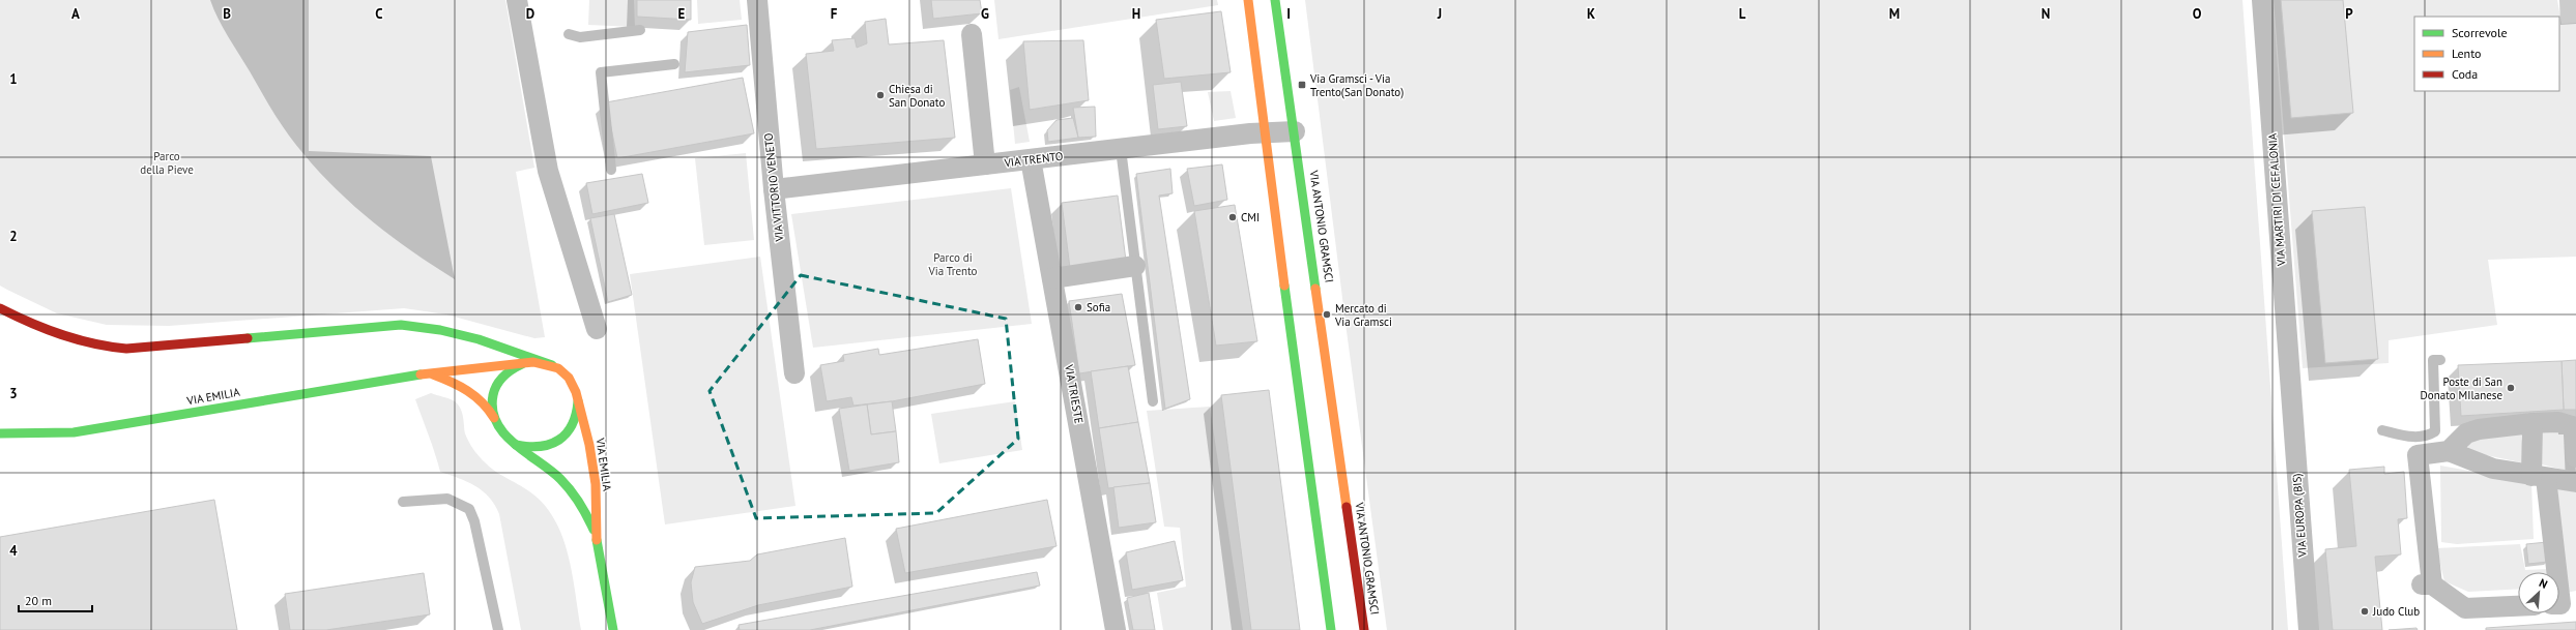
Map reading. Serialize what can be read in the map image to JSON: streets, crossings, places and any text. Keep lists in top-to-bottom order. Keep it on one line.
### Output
{"streets":{"main road":["VIA ANTONIO GRAMSCI","VIA EMILIA"],"street":["VIA TRENTO","VIA VITTORIO VENETO","VIA MARTIRI DI CEFALONIA","VIA TRIESTE","VIA EUROPA (BIS)"]},"crossings":[["VIA TRENTO","VIA VITTORIO VENETO"],["VIA TRENTO","VIA ANTONIO GRAMSCI"],["VIA TRENTO","VIA TRIESTE"],["VIA MARTIRI DI CEFALONIA","VIA EUROPA (BIS)"]],"parks":["Parco della Pieve","Parco di Via Trento"],"places":{"transit":["Via Gramsci - Via Trento(San Donato)"],"other":["Chiesa di San Donato","CMI","Sofia","Mercato di Via Gramsci","Poste di San Donato MIlanese","Judo Club"]},"legend":["Scorrevole","Lento","Coda"],"scale_bar":"20 m","north":"top right","grid":{"columns":["A","B","C","D","E","F","G","H","I","J","K","L","M","N","O","P"],"rows":["1","2","3","4"]}}
